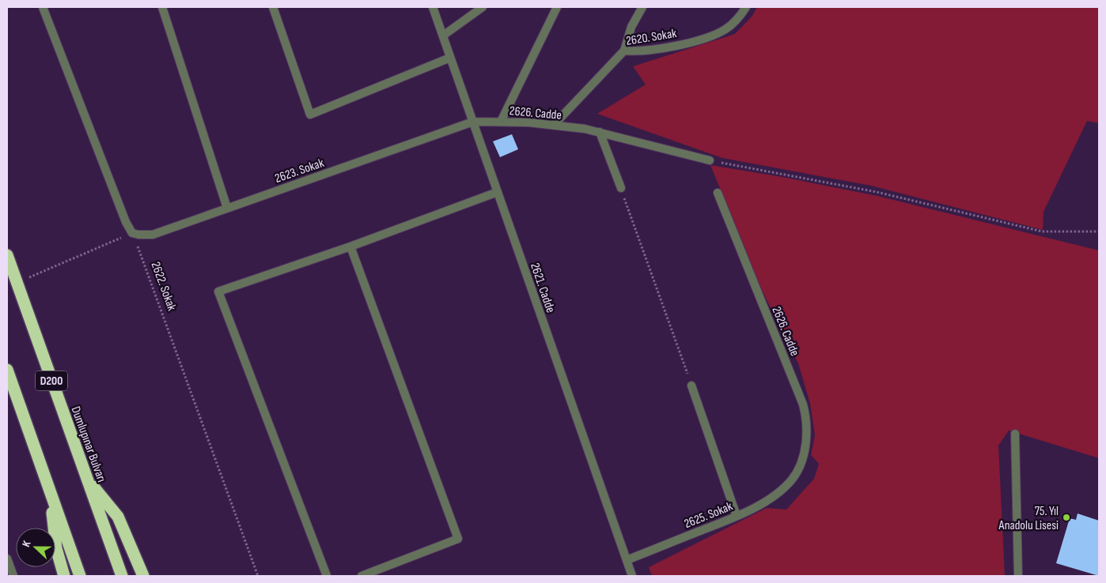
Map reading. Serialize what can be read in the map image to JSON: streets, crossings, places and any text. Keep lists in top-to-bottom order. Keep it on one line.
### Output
{"streets":{"highway":["D200","Dumlupınar Bulvarı"],"street":["2620. Sokak","2626. Cadde","2623. Sokak","2621. Cadde","2625. Sokak"],"path":["2622. Sokak"]},"crossings":[["2620. Sokak","2626. Cadde"],["2626. Cadde","2623. Sokak"],["2626. Cadde","2621. Cadde"],["2626. Cadde","2625. Sokak"],["2623. Sokak","2622. Sokak"],["2623. Sokak","2621. Cadde"],["2621. Cadde","2625. Sokak"]],"places":["75. Yıl Anadolu Lisesi"],"north":"left"}
